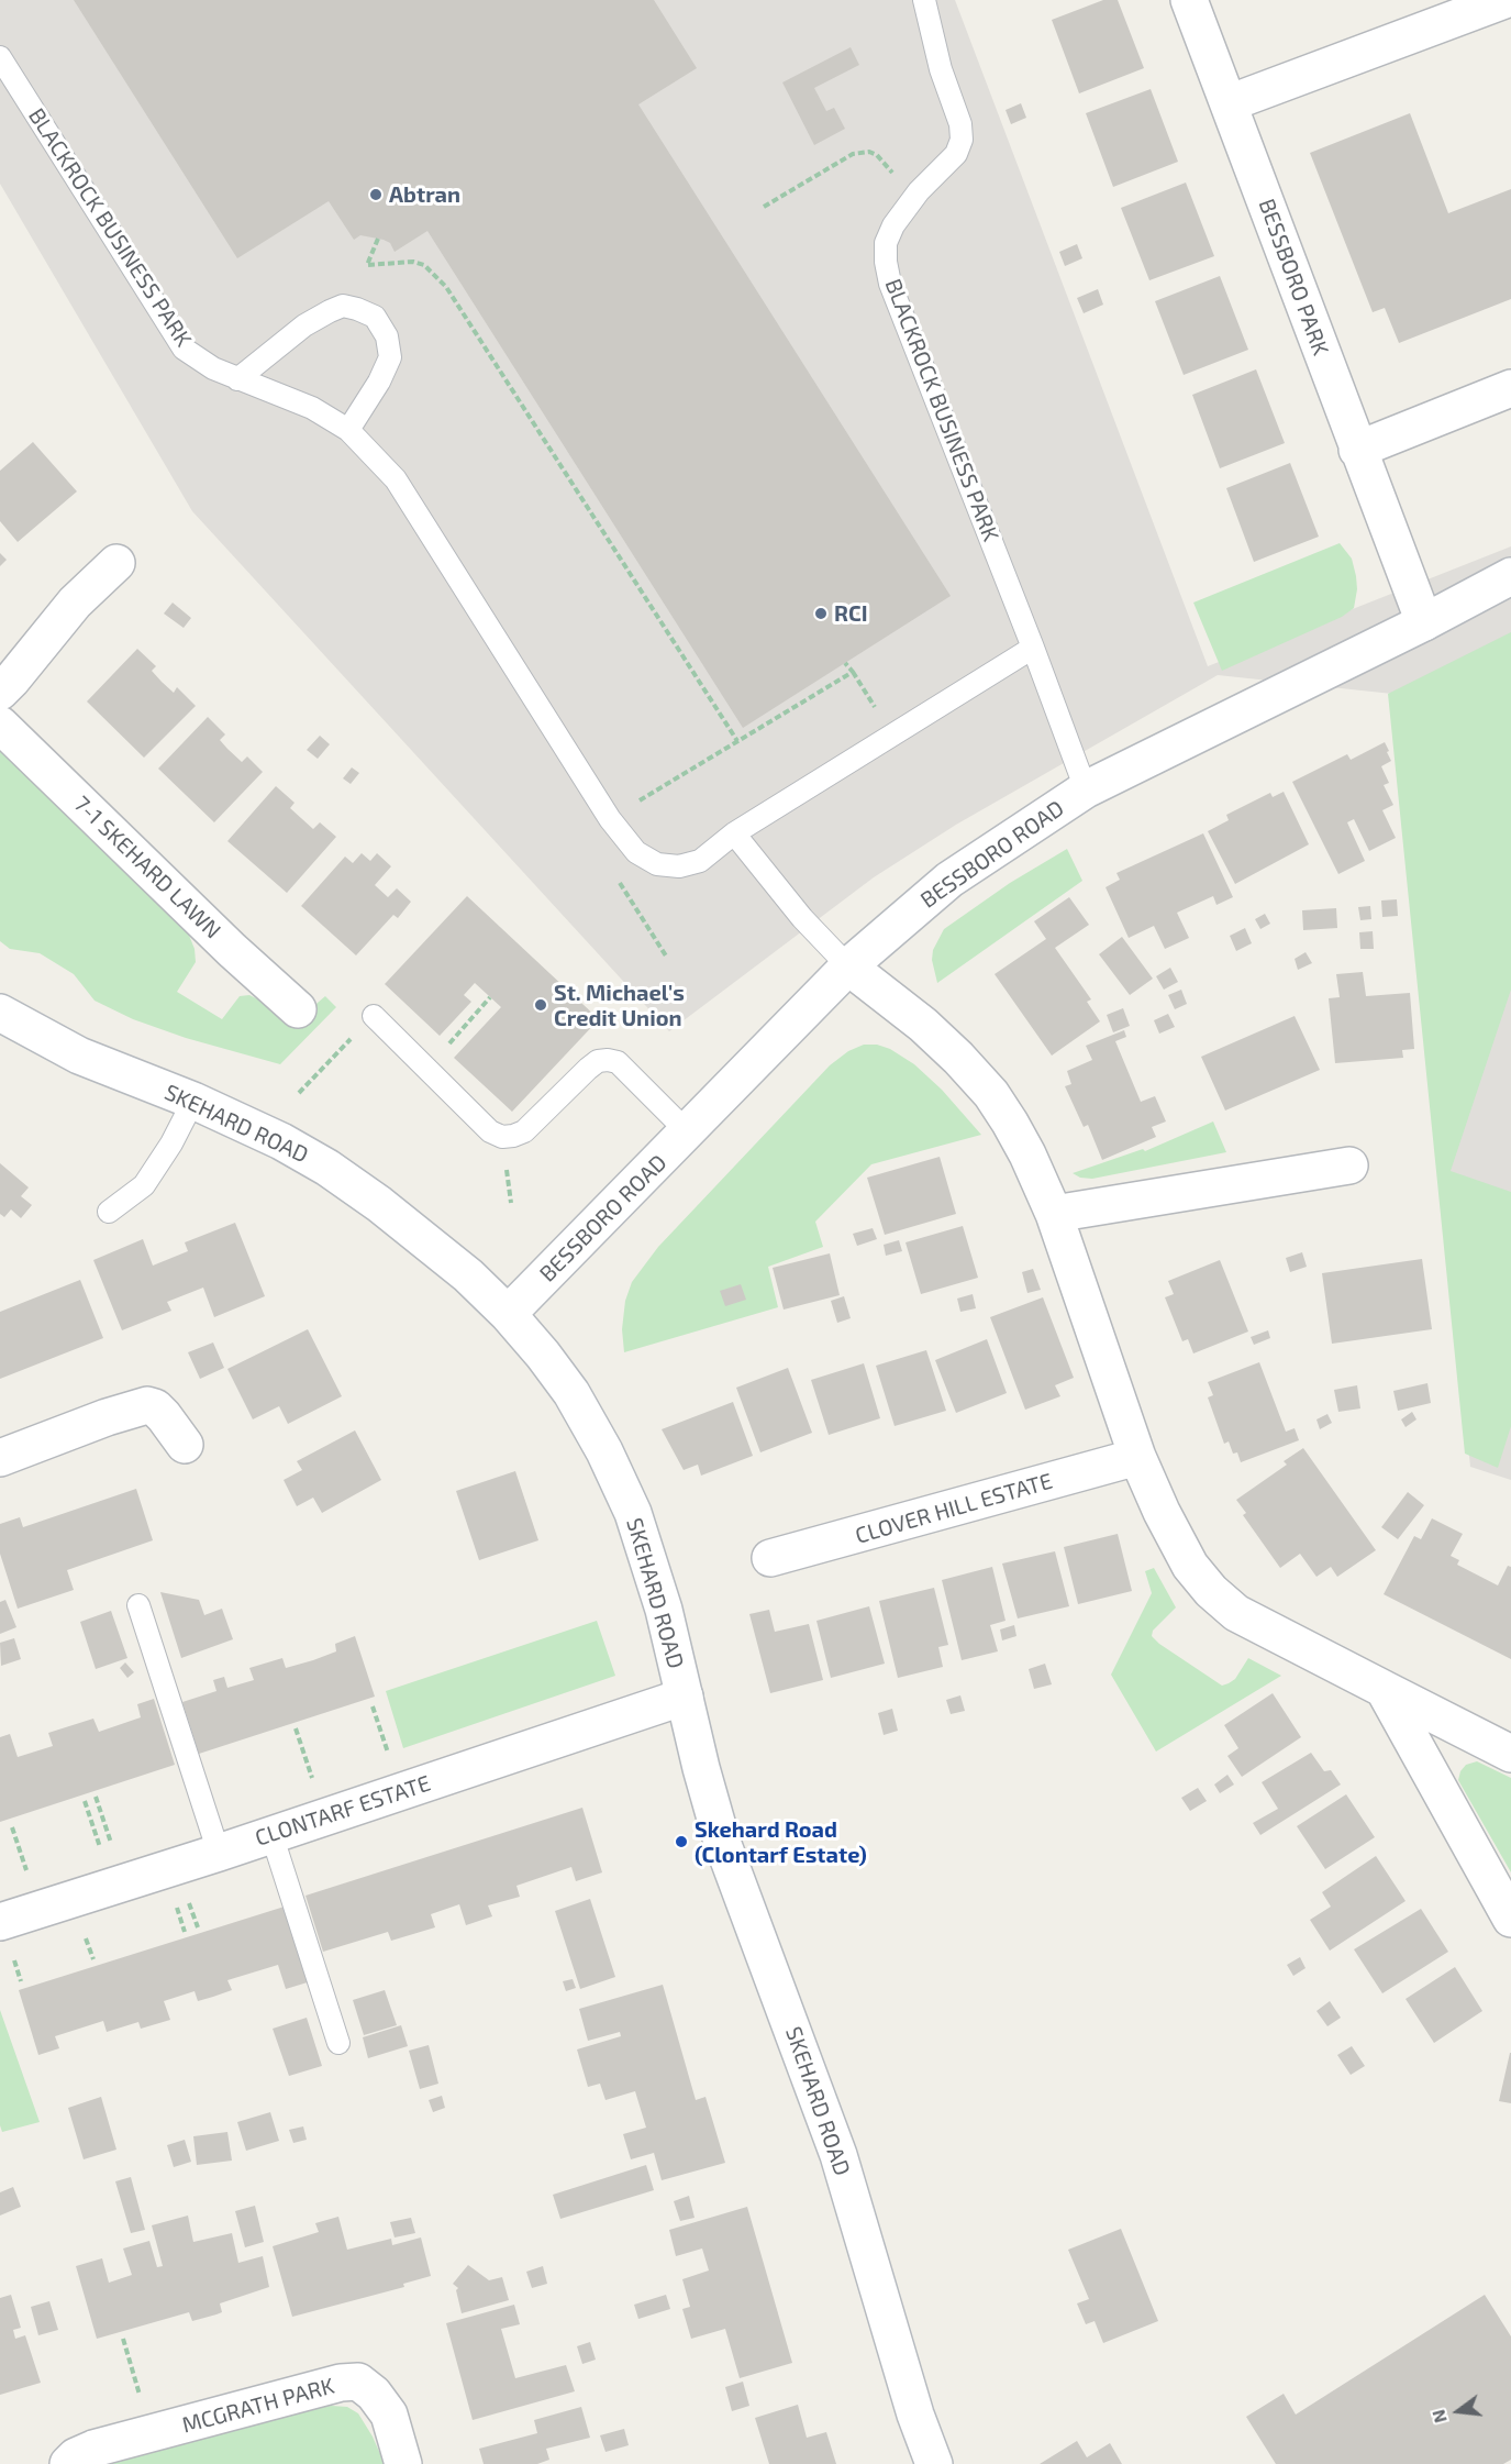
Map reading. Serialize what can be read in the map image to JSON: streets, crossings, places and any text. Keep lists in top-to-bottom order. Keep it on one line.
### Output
{"streets":{"street":["BESSBORO PARK","BESSBORO ROAD","7-1 SKEHARD LAWN","SKEHARD ROAD","CLOVER HILL ESTATE","CLONTARF ESTATE","MCGRATH PARK"],"lane":["BLACKROCK BUSINESS PARK"]},"crossings":[["BLACKROCK BUSINESS PARK","BESSBORO ROAD"],["BESSBORO PARK","BESSBORO ROAD"],["BESSBORO ROAD","SKEHARD ROAD"],["SKEHARD ROAD","CLONTARF ESTATE"]],"places":["Abtran","RCI","St. Michael's Credit Union","Skehard Road (Clontarf Estate)"],"north":"left"}
